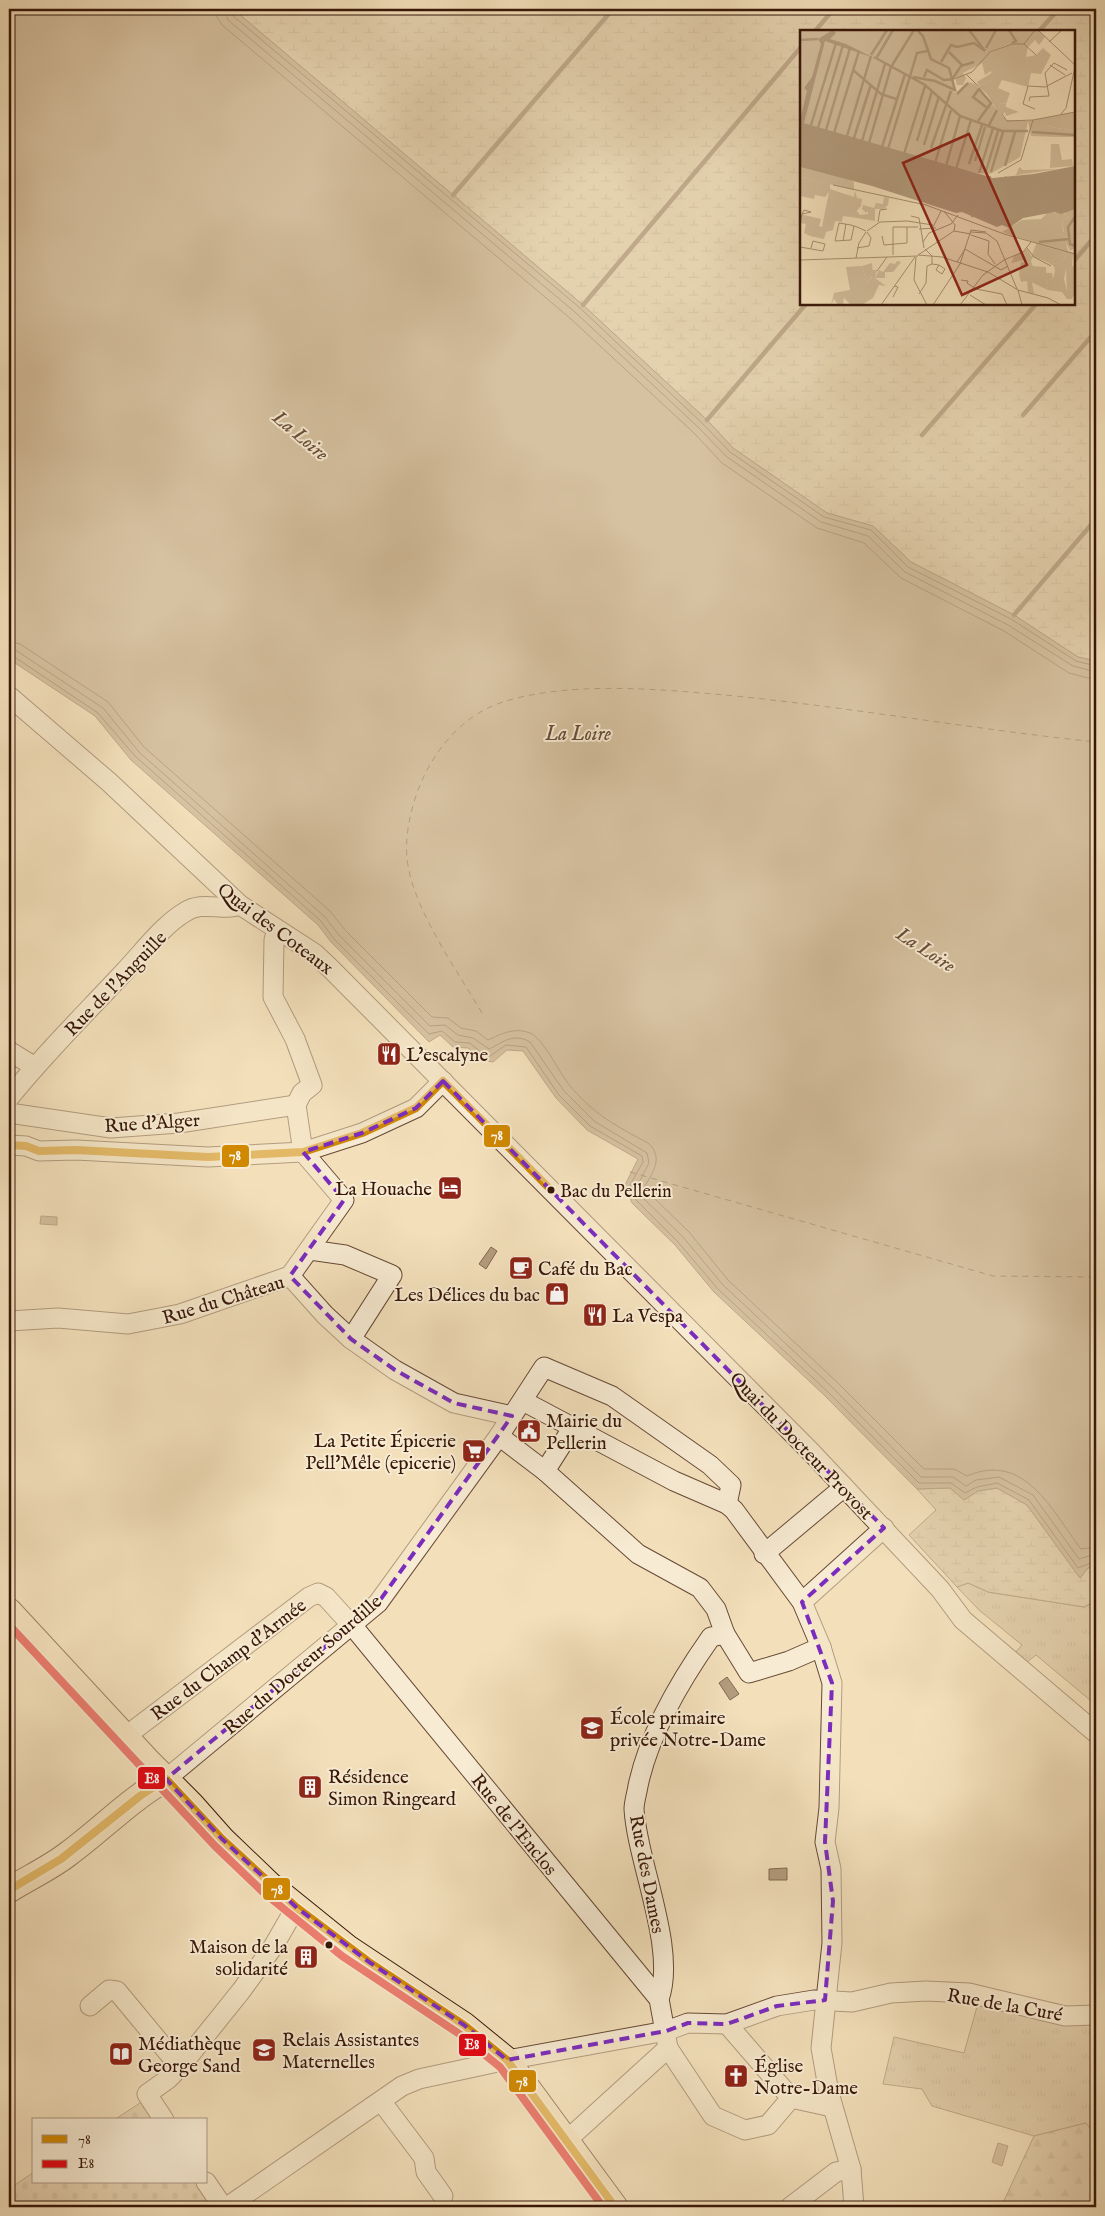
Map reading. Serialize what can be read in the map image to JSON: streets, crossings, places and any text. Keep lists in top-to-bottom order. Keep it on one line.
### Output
{"streets":{"street":["Quai des Coteaux","Rue de l'Anguille","Rue d'Alger","Rue du Château","Quai du Docteur Provost","Rue du Champ d'Armée","Rue du Docteur Sourdille","Rue de l'Enclos","Rue des Dames","Rue de la Curé"]},"crossings":[["Quai des Coteaux","Rue de l'Anguille"],["Quai des Coteaux","Quai du Docteur Provost"],["Rue du Château","Rue du Docteur Sourdille"],["Rue du Champ d'Armée","Rue du Docteur Sourdille"],["Rue du Champ d'Armée","Rue de l'Enclos"],["Rue du Docteur Sourdille","Rue de l'Enclos"],["Rue de l'Enclos","Rue des Dames"]],"water":["La Loire"],"places":{"restaurant":["L'escalyne","La Vespa"],"hotel":["La Houache"],"other":["Bac du Pellerin"],"cafe":["Café du Bac"],"shop":["Les Délices du bac"],"public building":["Mairie du Pellerin"],"supermarket":["La Petite Épicerie Pell'Mêle (epicerie)"],"school or university":["École primaire privée Notre-Dame","Relais Assistantes Maternelles"],"building":["Résidence Simon Ringeard","Maison de la solidarité"],"library":["Médiathèque George Sand"],"church":["Église Notre-Dame"]},"lines":["transit line 78","transit line E8"],"legend":["78","E8"]}
